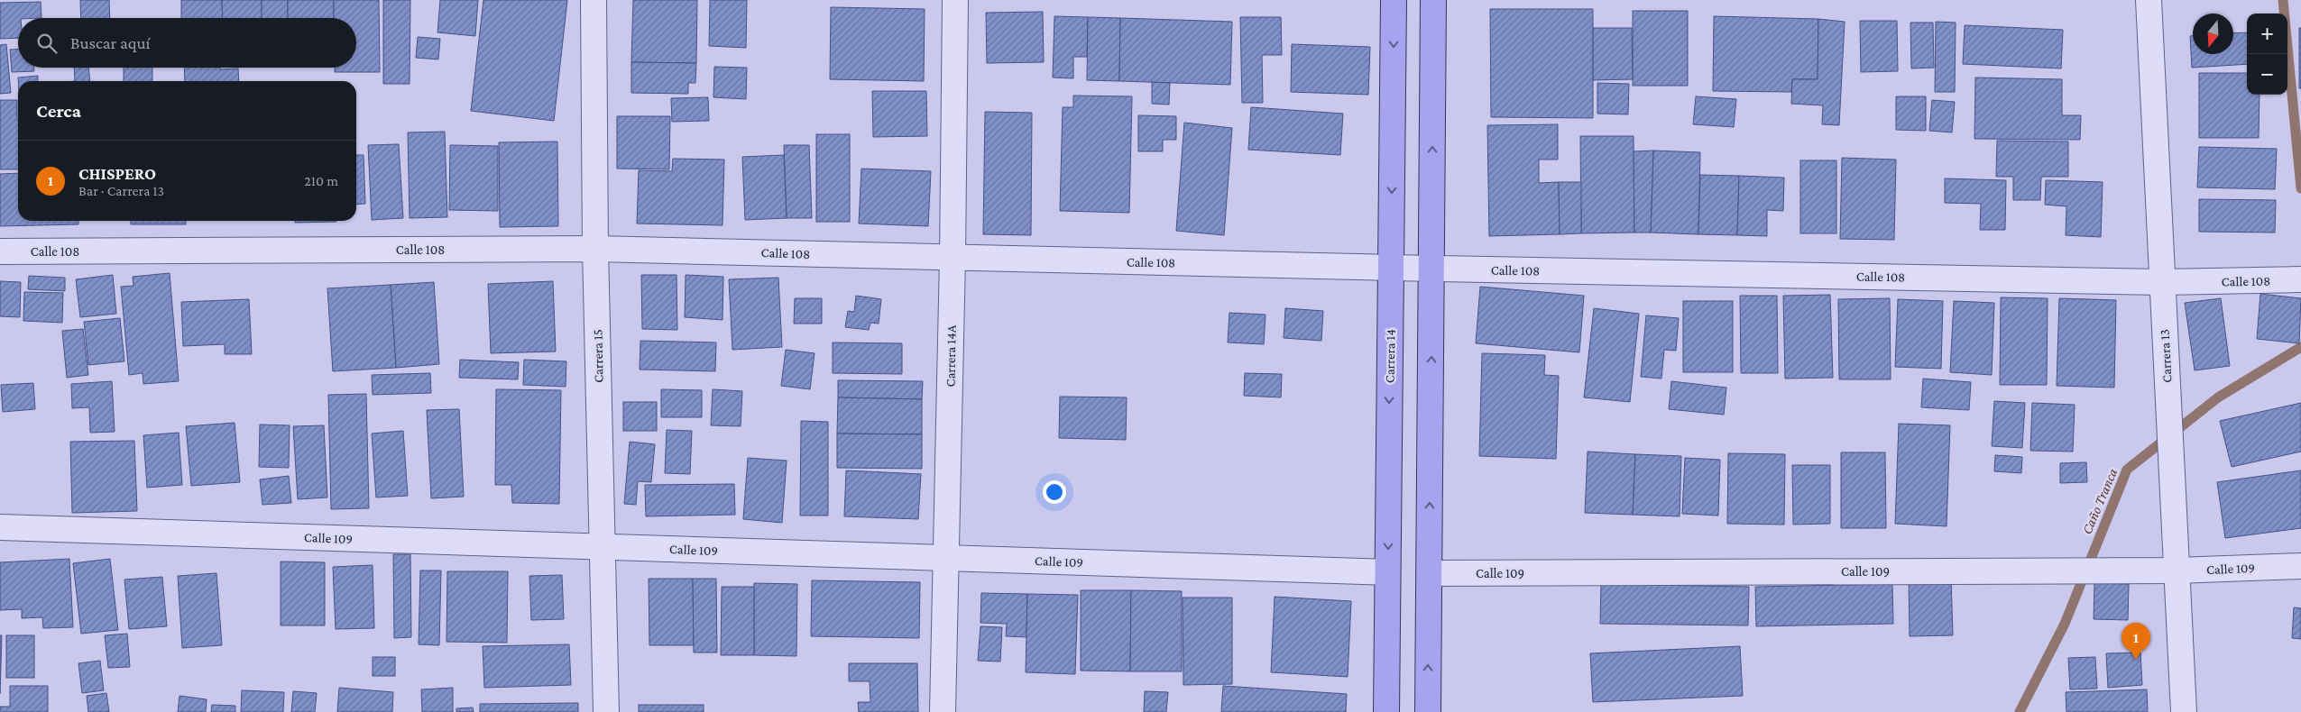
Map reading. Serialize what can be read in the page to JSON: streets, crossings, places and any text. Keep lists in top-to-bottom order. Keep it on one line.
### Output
{"streets":{"main road":["Carrera 14"],"street":["Calle 108","Carrera 15","Carrera 14A","Carrera 13","Calle 109"]},"crossings":[["Calle 108","Carrera 15"],["Calle 108","Carrera 14A"],["Calle 108","Carrera 14"],["Calle 108","Carrera 13"],["Carrera 15","Calle 109"],["Carrera 14A","Calle 109"],["Carrera 14","Calle 109"],["Carrera 13","Calle 109"]],"water":["Caño Tranca"],"north":"bottom","page":{"map_buttons":["+","−"],"search":"Buscar aquí","heading":"Cerca","list":[{"mark":"1","name":"CHISPERO","note":"Bar · Carrera 13","value":"210 m"}],"pins":"1"}}
